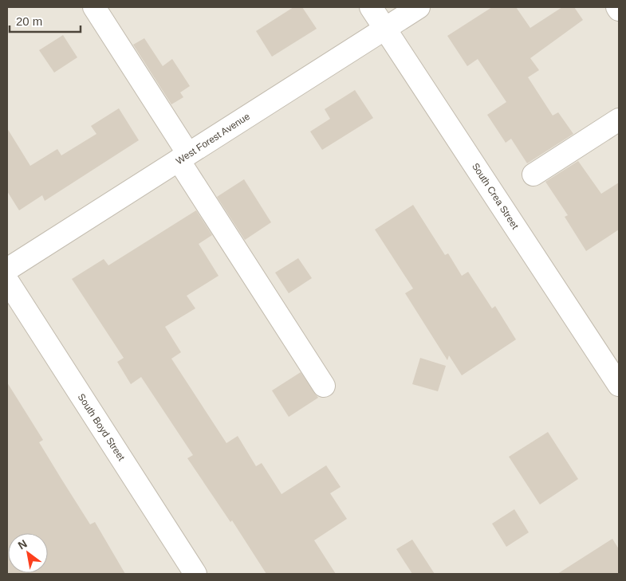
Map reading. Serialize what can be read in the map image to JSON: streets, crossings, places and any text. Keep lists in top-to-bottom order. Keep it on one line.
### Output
{"streets":{"street":["West Forest Avenue","South Crea Street","South Boyd Street"]},"crossings":[["West Forest Avenue","South Crea Street"]],"scale_bar":"20 m","north":"top left"}
